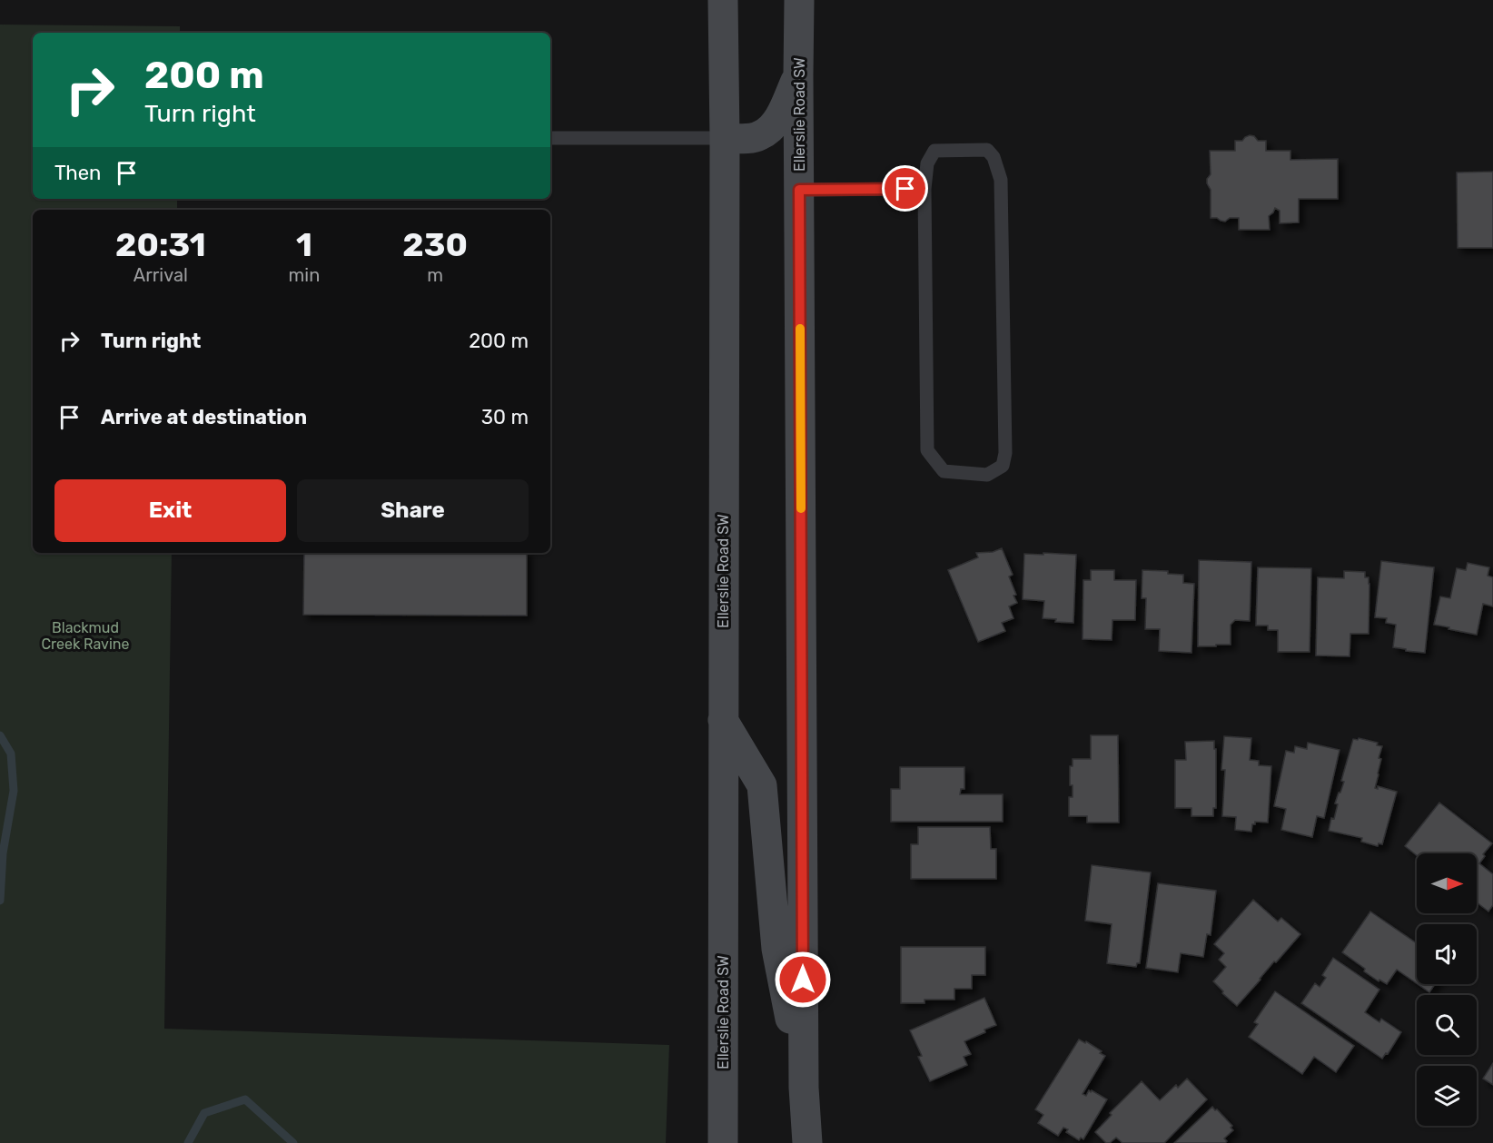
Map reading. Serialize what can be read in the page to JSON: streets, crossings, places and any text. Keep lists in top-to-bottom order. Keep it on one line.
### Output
{"streets":{"main road":["Ellerslie Road SW"]},"parks":["Blackmud Creek Ravine"],"north":"right","page":{"turn":["200 m","Turn right"],"then":"Then","eta":["20:31","Arrival","1","min","230","m"],"list":[{"name":"Turn right","value":"200 m"},{"name":"Arrive at destination","value":"30 m"}],"buttons":["Exit","Share"]}}
